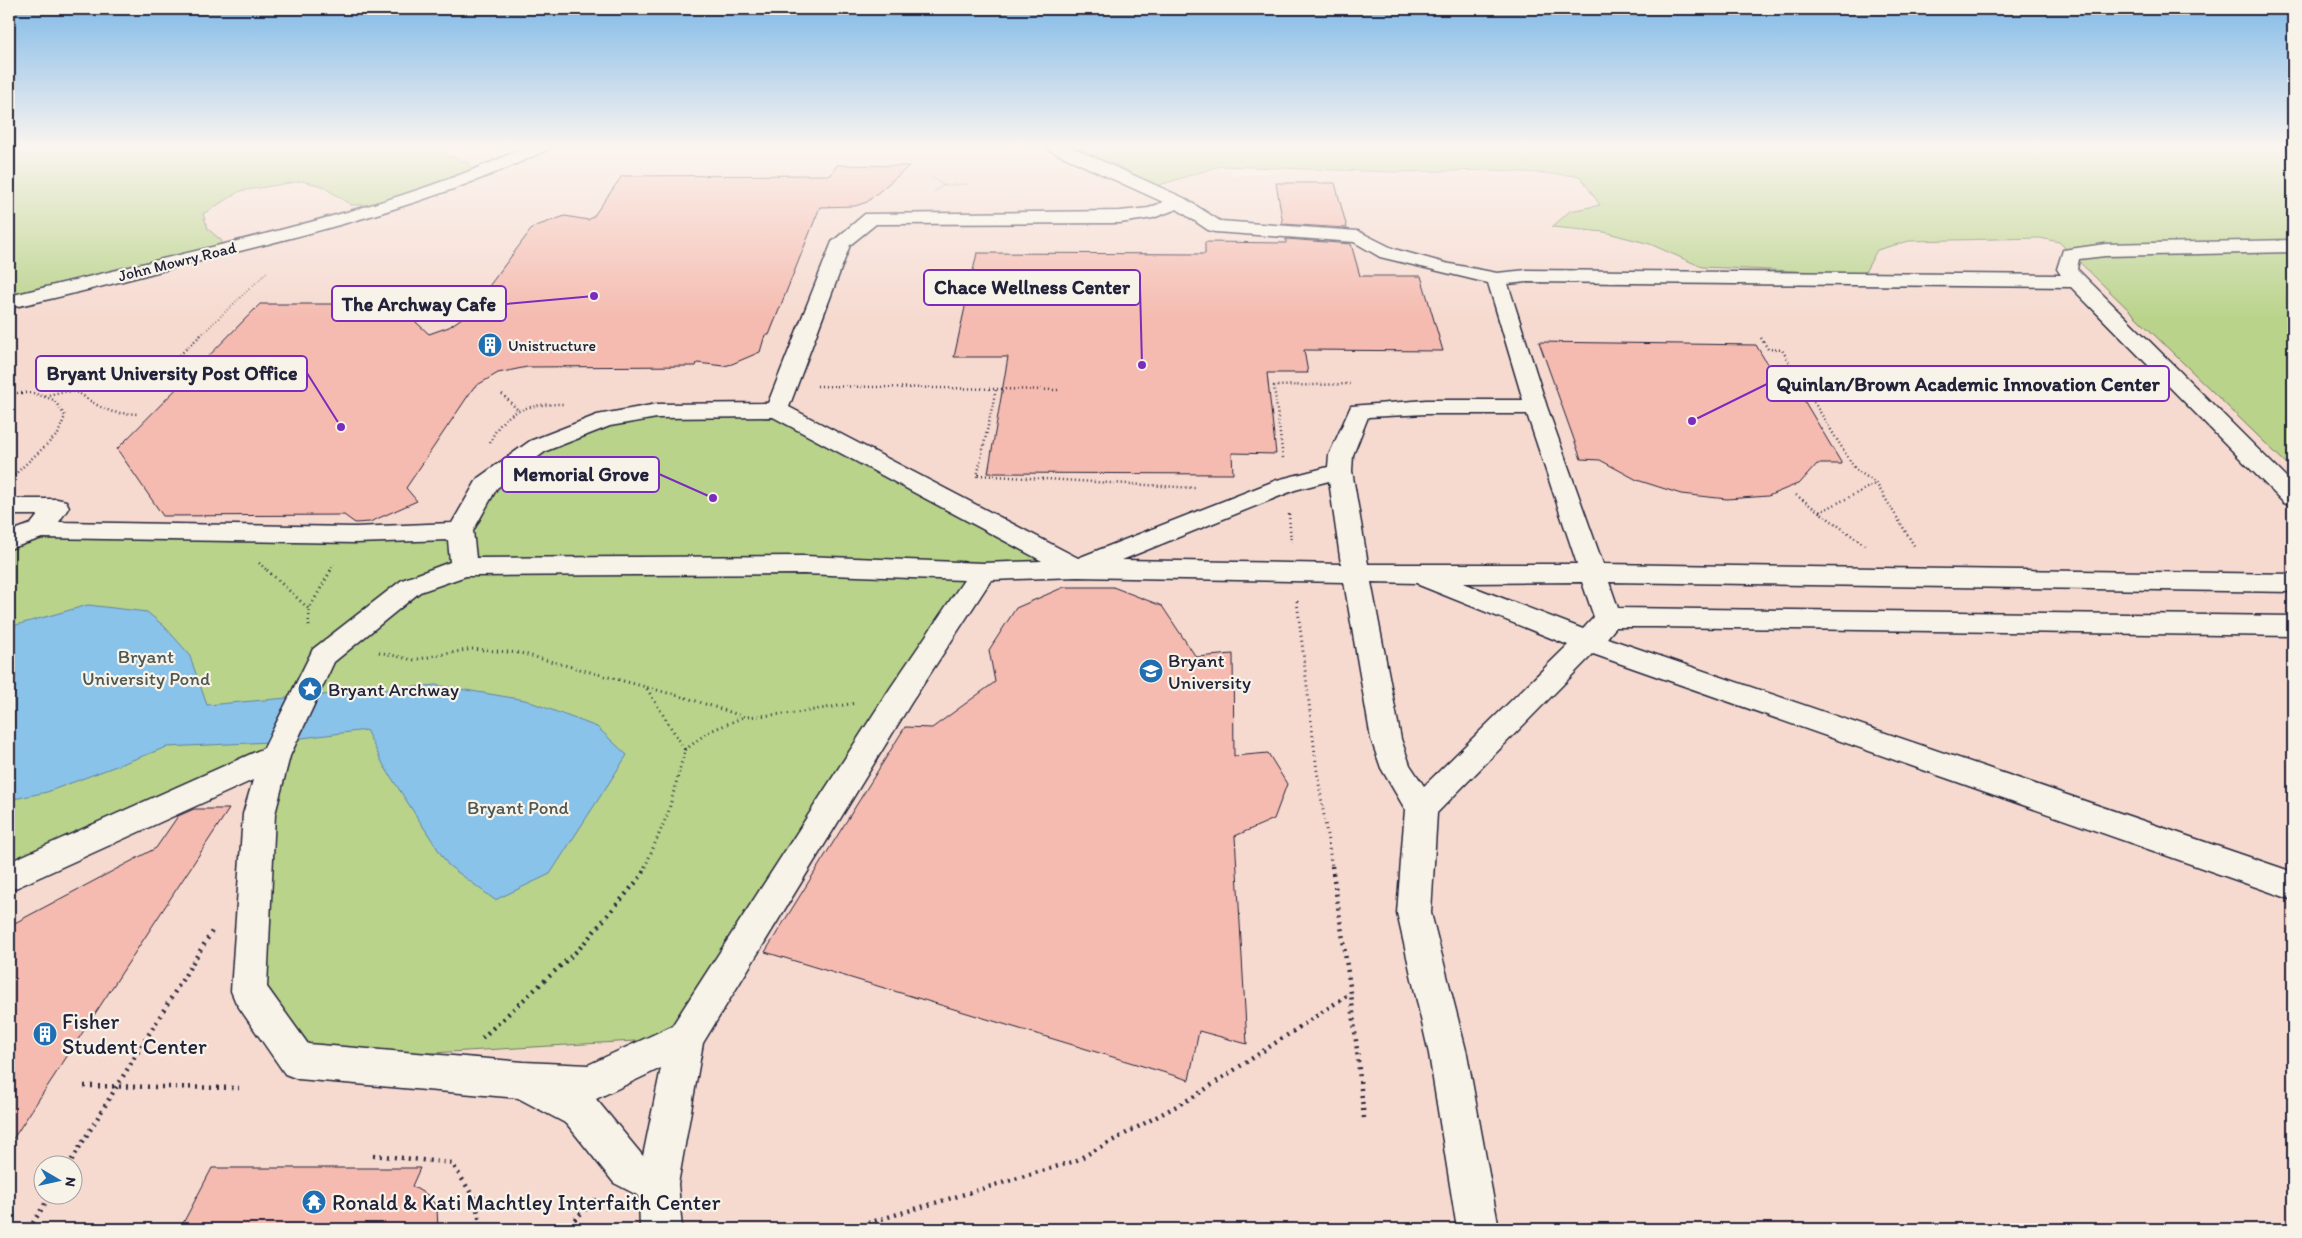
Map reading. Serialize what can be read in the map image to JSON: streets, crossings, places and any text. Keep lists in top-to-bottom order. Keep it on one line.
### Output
{"streets":{"street":["John Mowry Road"]},"parks":["Bryant University Pond","Bryant Pond"],"places":{"other":["The Archway Cafe","Chace Wellness Center","Quinlan/Brown Academic Innovation Center","Bryant University Post Office","Memorial Grove"],"building":["Unistructure","Fisher Student Center"],"school or university":["Bryant University"],"place":["Bryant Archway"],"temple":["Ronald & Kati Machtley Interfaith Center"]},"north":"right"}
